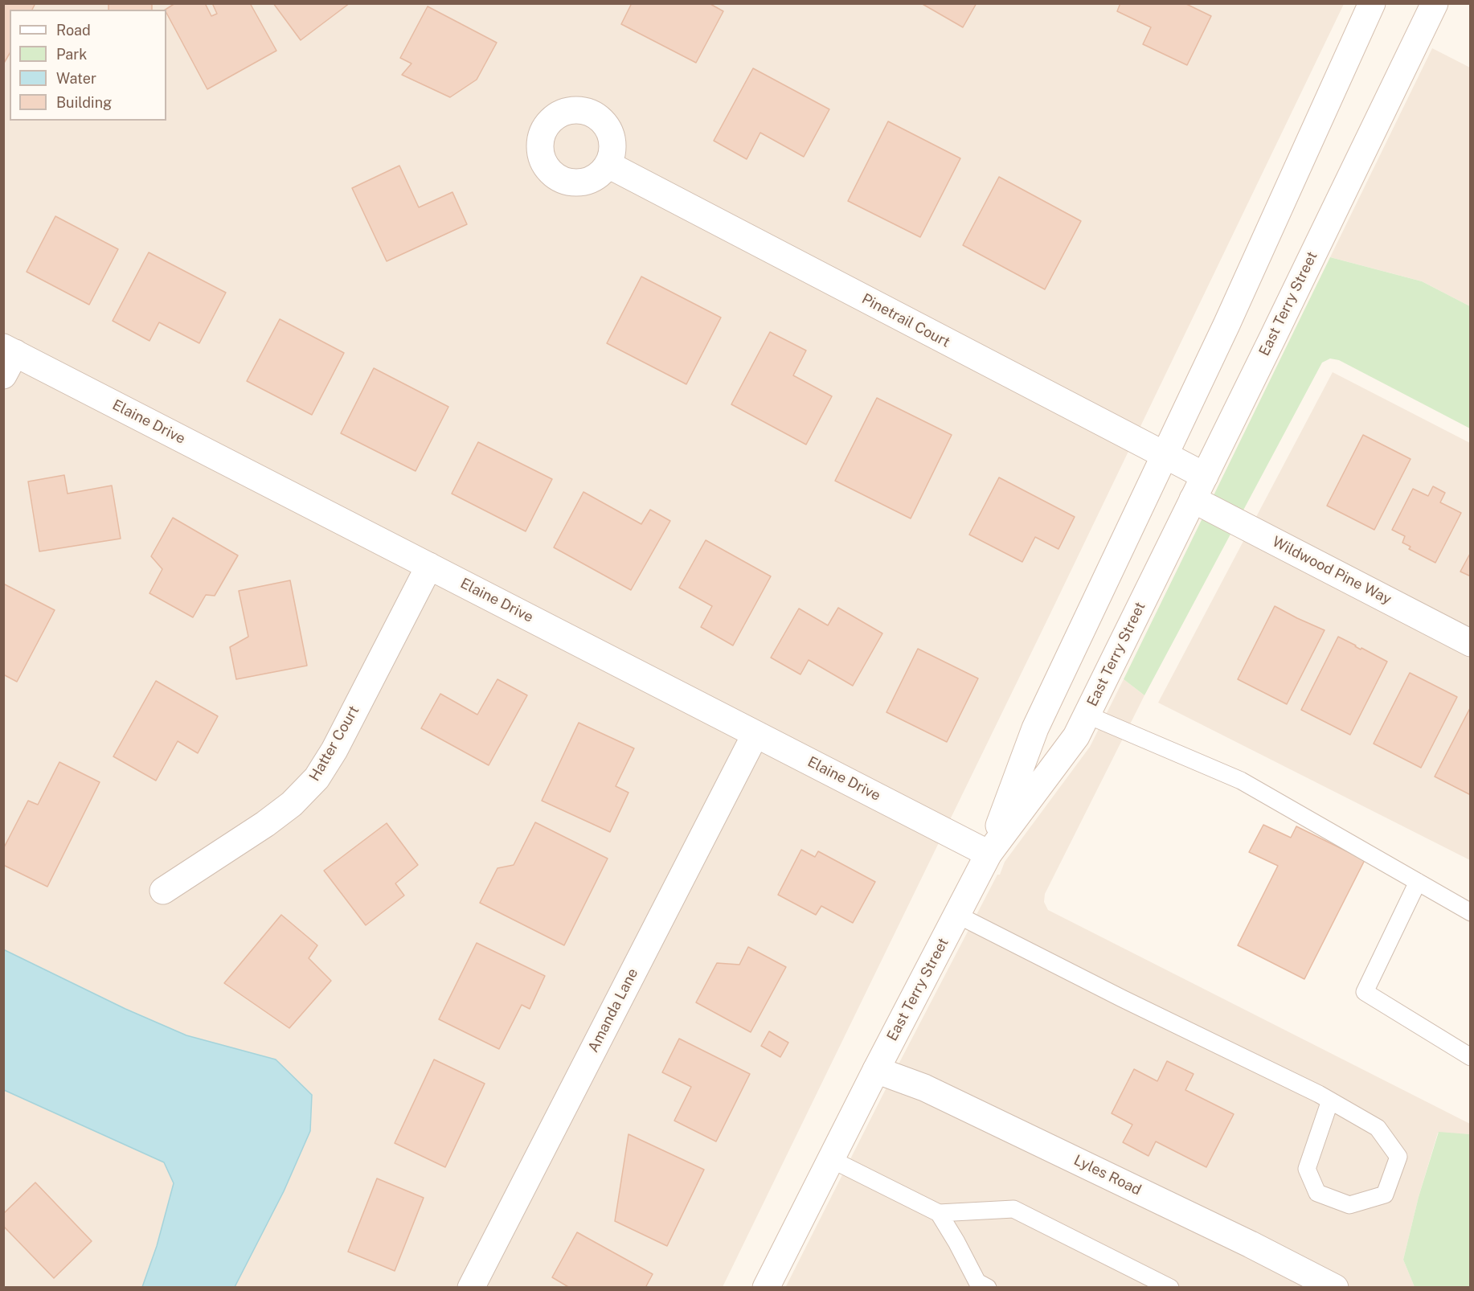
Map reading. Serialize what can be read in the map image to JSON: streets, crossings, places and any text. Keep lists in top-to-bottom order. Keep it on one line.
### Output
{"streets":{"street":["East Terry Street","Pinetrail Court","Elaine Drive","Wildwood Pine Way","Hatter Court","Amanda Lane","Lyles Road"]},"crossings":[["East Terry Street","Pinetrail Court"],["East Terry Street","Elaine Drive"],["East Terry Street","Wildwood Pine Way"],["East Terry Street","Lyles Road"],["Elaine Drive","Hatter Court"],["Elaine Drive","Amanda Lane"]],"legend":["Road","Park","Water","Building"]}
